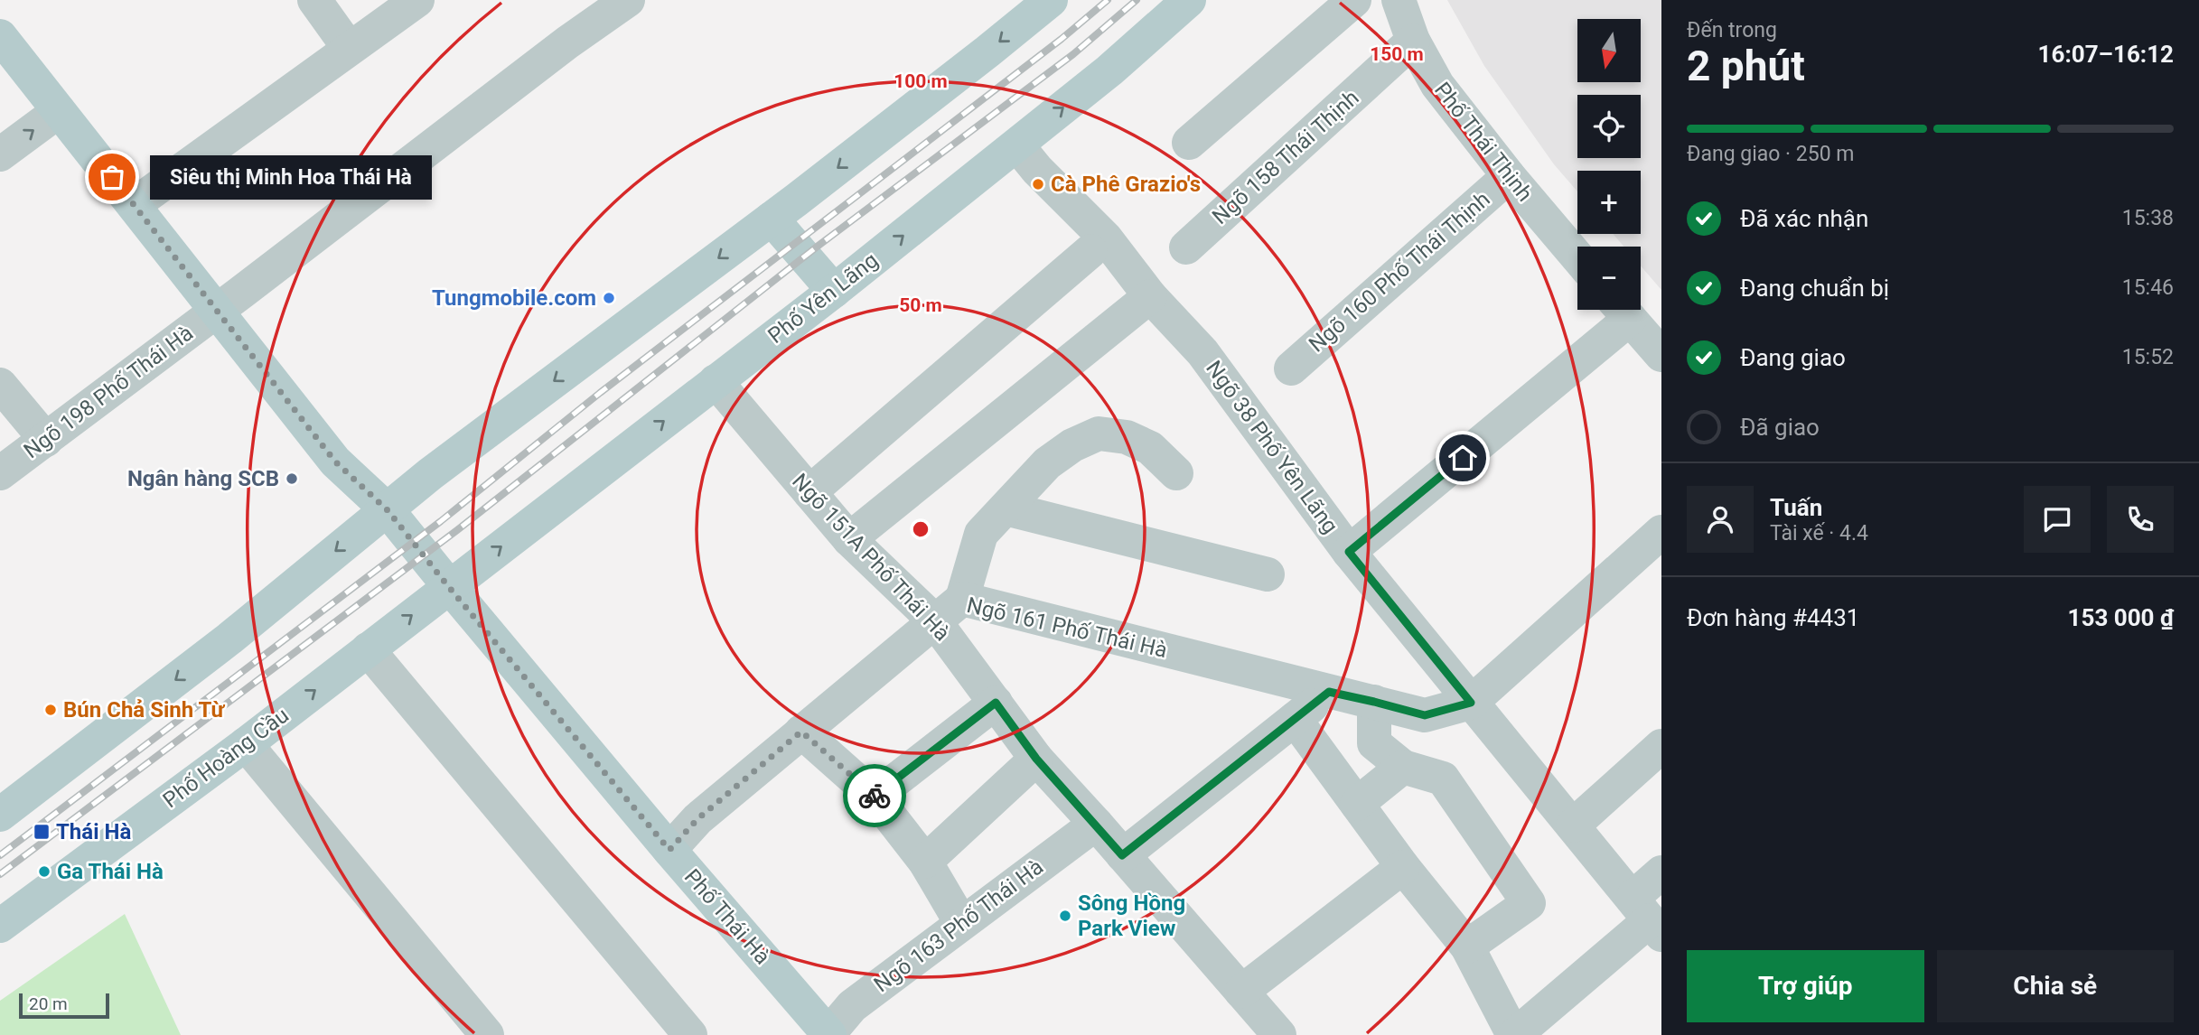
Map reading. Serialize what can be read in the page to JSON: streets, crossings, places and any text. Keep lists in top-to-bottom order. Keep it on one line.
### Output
{"streets":{"main road":["Phố Yên Lãng","Phố Hoàng Cầu","Phố Thái Hà"],"street":["Phố Thái Thịnh","Ngõ 158 Thái Thịnh","Ngõ 160 Phố Thái Thịnh","Ngõ 198 Phố Thái Hà","Ngõ 38 Phố Yên Lãng","Ngõ 151A Phố Thái Hà","Ngõ 161 Phố Thái Hà","Ngõ 163 Phố Thái Hà"]},"crossings":[["Phố Thái Thịnh","Ngõ 158 Thái Thịnh"],["Phố Thái Thịnh","Ngõ 160 Phố Thái Thịnh"],["Phố Yên Lãng","Ngõ 38 Phố Yên Lãng"],["Phố Yên Lãng","Ngõ 151A Phố Thái Hà"],["Phố Yên Lãng","Phố Hoàng Cầu"],["Phố Yên Lãng","Phố Thái Hà"],["Ngõ 198 Phố Thái Hà","Phố Thái Hà"],["Ngõ 38 Phố Yên Lãng","Ngõ 161 Phố Thái Hà"],["Ngõ 151A Phố Thái Hà","Ngõ 161 Phố Thái Hà"],["Ngõ 151A Phố Thái Hà","Ngõ 163 Phố Thái Hà"],["Ngõ 161 Phố Thái Hà","Phố Thái Hà"],["Phố Hoàng Cầu","Phố Thái Hà"],["Phố Thái Hà","Ngõ 163 Phố Thái Hà"]],"places":{"other":["Siêu thị Minh Hoa Thái Hà","Cà Phê Grazio's","Tungmobile.com","Ngân hàng SCB","Bún Chả Sinh Từ","Ga Thái Hà","Sông Hồng Park View"],"transit":["Thái Hà"]},"scale_bar":"20 m","north":"bottom","page":{"heading":["2 phút","Đến trong","16:07–16:12"],"panel":["Tuấn","Tài xế · 4.4","Đơn hàng #4431","153 000 ₫"],"map_buttons":["+","−"],"bar":"Đang giao · 250 m","bubble":"Siêu thị Minh Hoa Thái Hà","list":[["Đã xác nhận","15:38"],["Đang chuẩn bị","15:46"],["Đang giao","15:52"],"Đã giao"],"buttons":["Trợ giúp","Chia sẻ"],"scale":"20 m"},"rings":["150 m","100 m","50 m"]}
